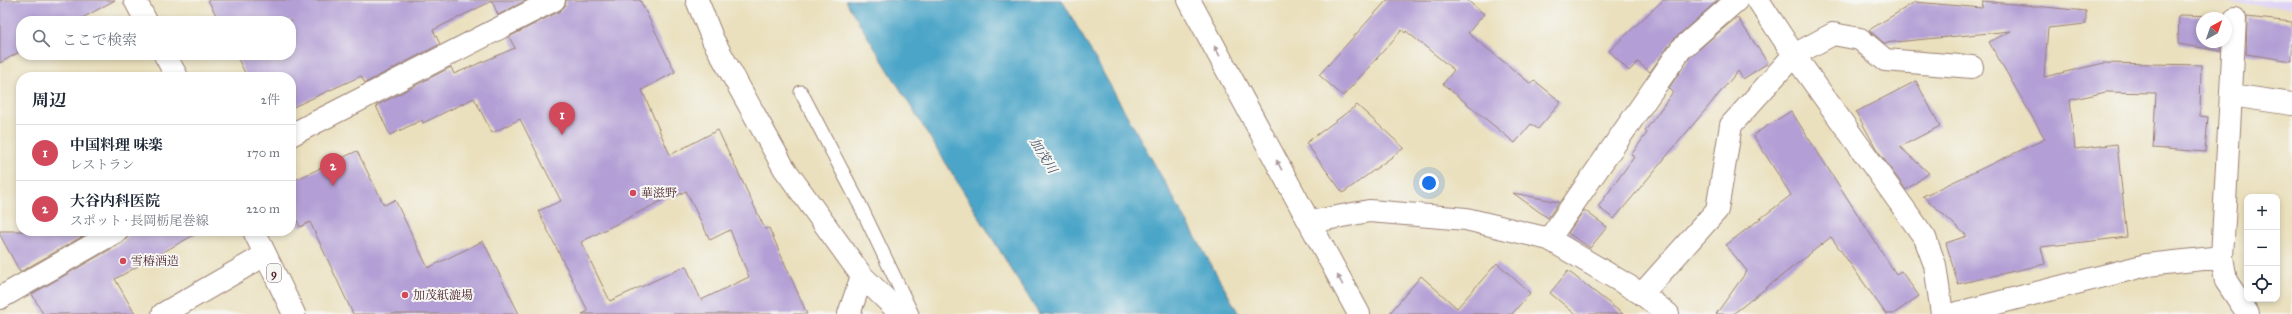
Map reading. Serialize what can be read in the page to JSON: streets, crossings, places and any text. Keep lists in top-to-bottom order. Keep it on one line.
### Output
{"streets":{"street":["9"]},"water":["加茂川"],"places":["華滋野","雪椿酒造","加茂紙漉場"],"north":"top right","page":{"search":"ここで検索","heading":["周辺","2件"],"pins":["1","2"],"list":[{"mark":"1","name":"中国料理 味楽","note":"レストラン","value":"170 m"},{"mark":"2","name":"大谷内科医院","note":"スポット · 長岡栃尾巻線","value":"220 m"}],"map_buttons":["+","−"]}}
